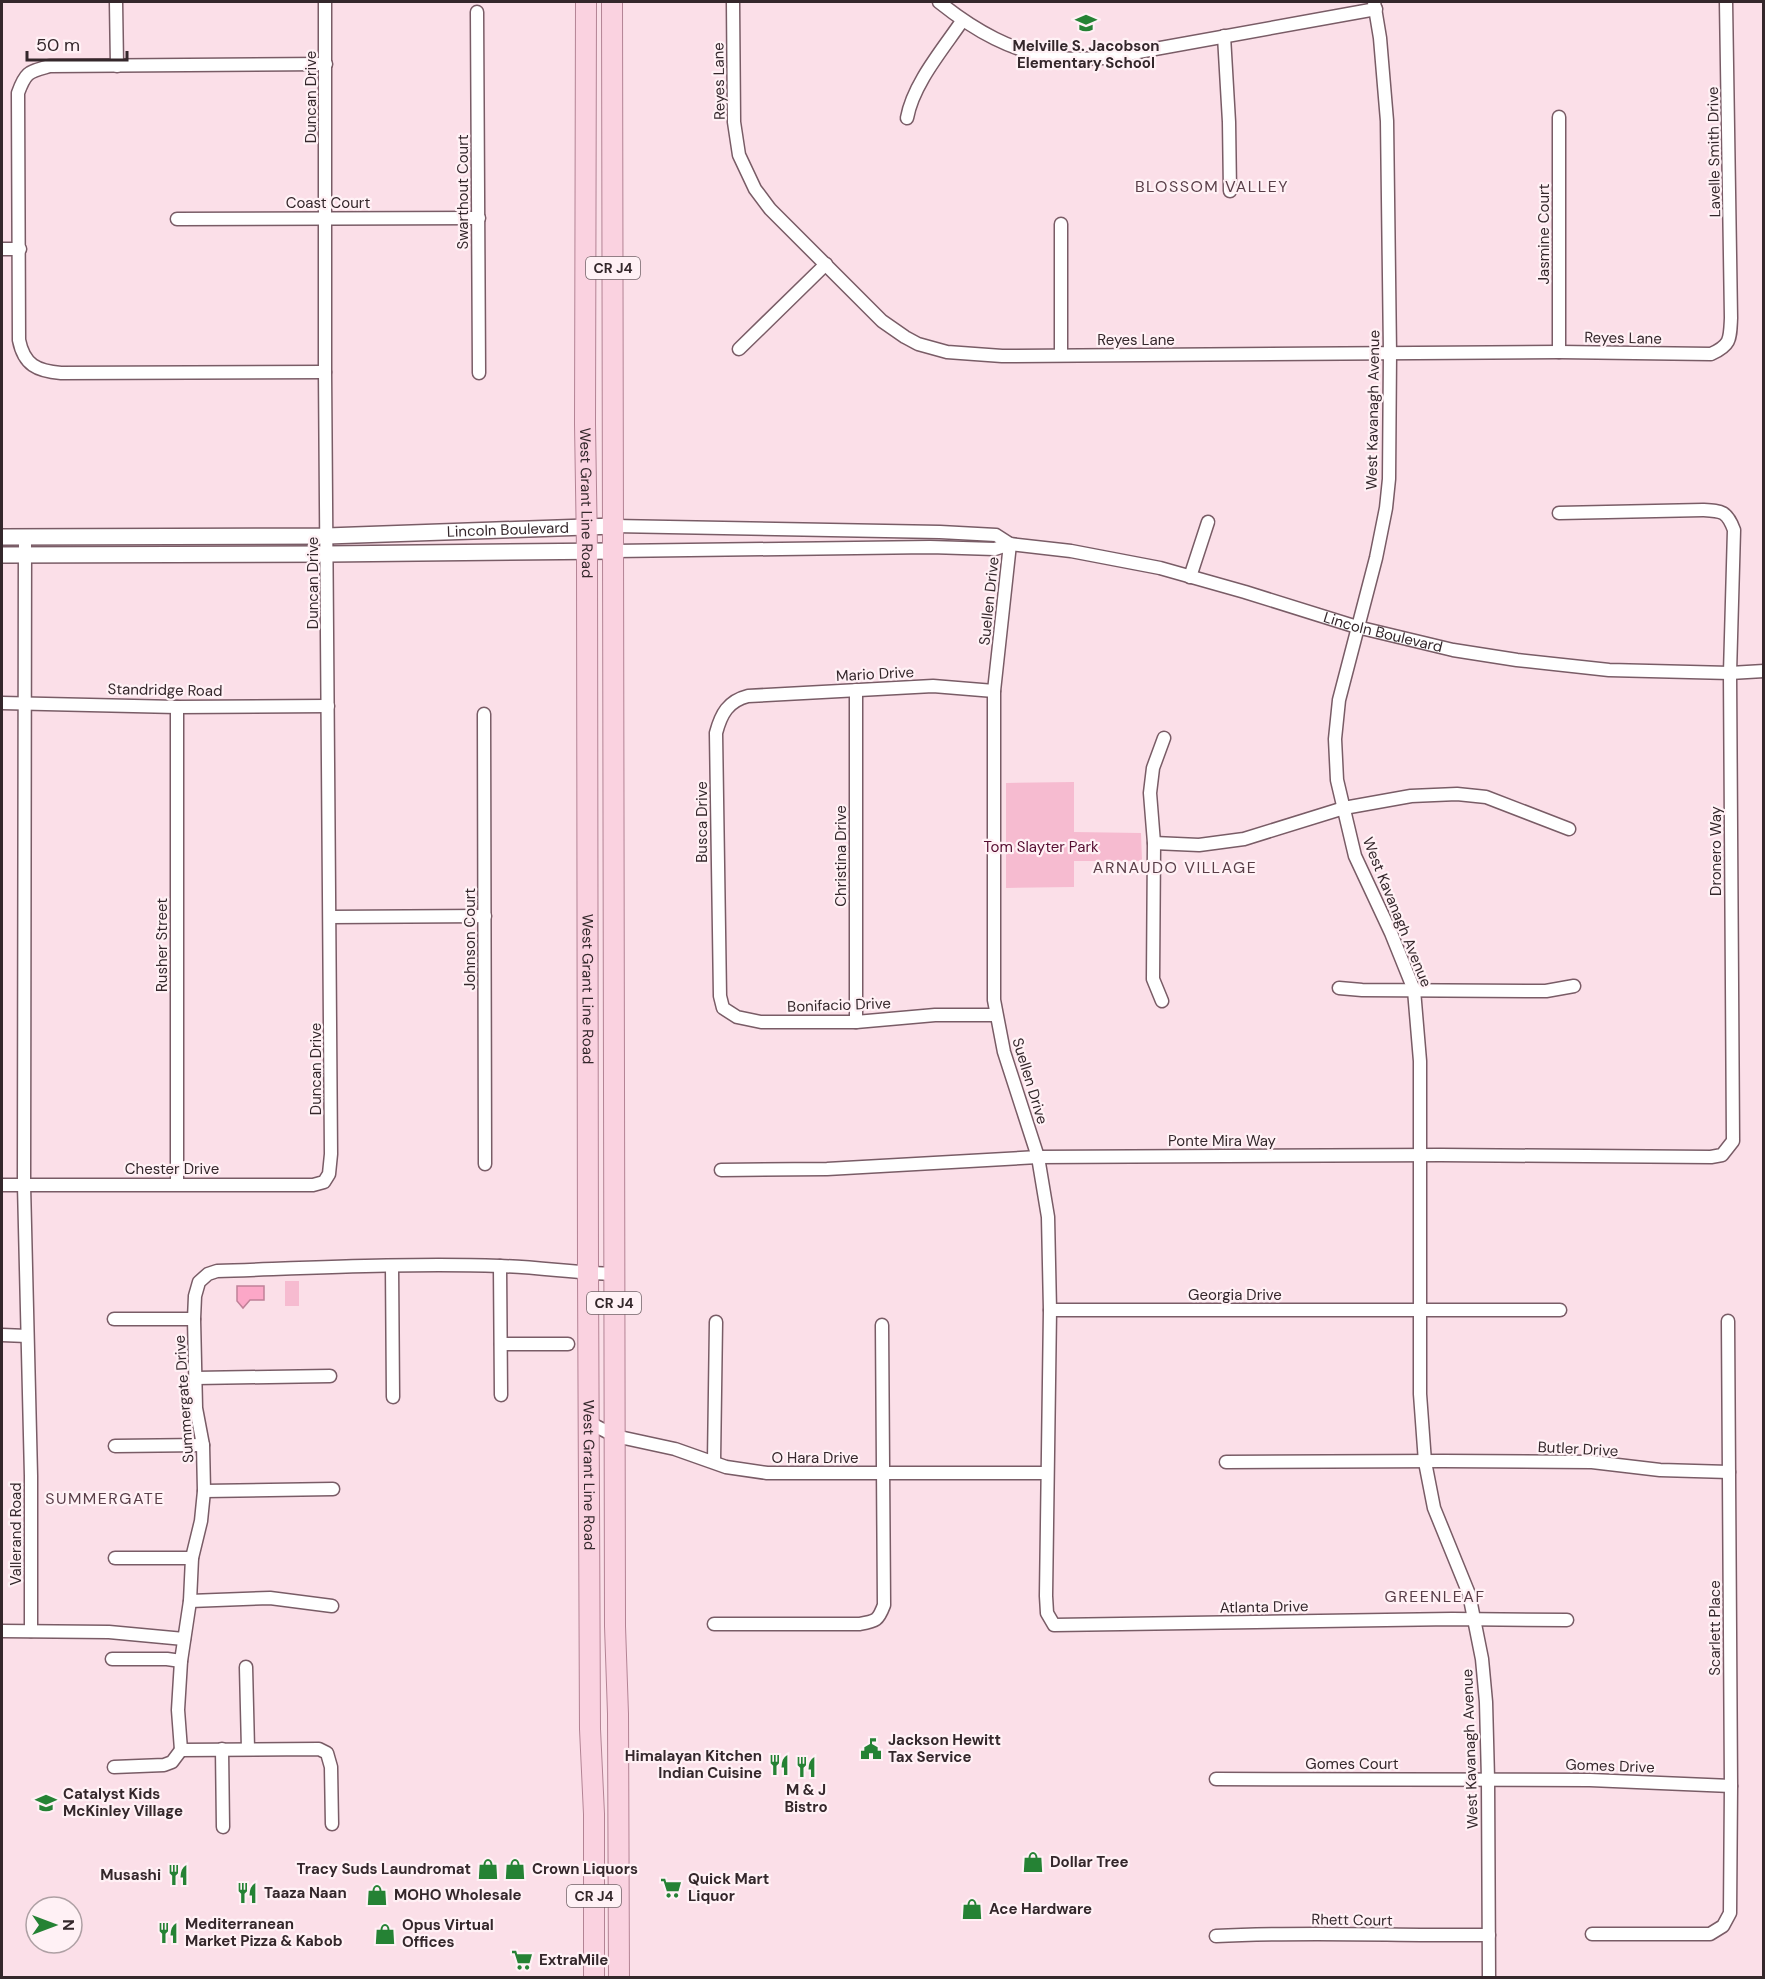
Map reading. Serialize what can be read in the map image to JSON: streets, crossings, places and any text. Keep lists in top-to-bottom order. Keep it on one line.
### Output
{"streets":{"main road":["CR J4","West Grant Line Road"],"street":["Reyes Lane","Duncan Drive","Lavelle Smith Drive","Swarthout Court","Coast Court","Jasmine Court","West Kavanagh Avenue","Lincoln Boulevard","Suellen Drive","Mario Drive","Standridge Road","Busca Drive","Dronero Way","Christina Drive","Johnson Court","Rusher Street","Bonifacio Drive","Ponte Mira Way","Chester Drive","Georgia Drive","Summergate Drive","Butler Drive","O Hara Drive","Vallerand Road","Atlanta Drive","Scarlett Place","Gomes Court","Gomes Drive","Rhett Court"]},"crossings":[["Reyes Lane","Lavelle Smith Drive"],["Reyes Lane","Jasmine Court"],["Reyes Lane","West Kavanagh Avenue"],["Duncan Drive","Coast Court"],["Duncan Drive","Lincoln Boulevard"],["Duncan Drive","Standridge Road"],["Duncan Drive","Chester Drive"],["Swarthout Court","Coast Court"],["West Kavanagh Avenue","Lincoln Boulevard"],["West Kavanagh Avenue","Ponte Mira Way"],["West Kavanagh Avenue","Georgia Drive"],["West Kavanagh Avenue","Butler Drive"],["West Kavanagh Avenue","Atlanta Drive"],["West Kavanagh Avenue","Gomes Court"],["West Kavanagh Avenue","Gomes Drive"],["West Kavanagh Avenue","Rhett Court"],["West Grant Line Road","Lincoln Boulevard"],["West Grant Line Road","Summergate Drive"],["West Grant Line Road","O Hara Drive"],["Lincoln Boulevard","Suellen Drive"],["Lincoln Boulevard","Dronero Way"],["Lincoln Boulevard","Vallerand Road"],["Suellen Drive","Mario Drive"],["Suellen Drive","Bonifacio Drive"],["Suellen Drive","Ponte Mira Way"],["Suellen Drive","Georgia Drive"],["Suellen Drive","O Hara Drive"],["Suellen Drive","Atlanta Drive"],["Mario Drive","Busca Drive"],["Mario Drive","Christina Drive"],["Standridge Road","Rusher Street"],["Standridge Road","Vallerand Road"],["Busca Drive","Bonifacio Drive"],["Dronero Way","Ponte Mira Way"],["Christina Drive","Bonifacio Drive"],["Rusher Street","Chester Drive"],["Chester Drive","Vallerand Road"],["Butler Drive","Scarlett Place"],["Scarlett Place","Gomes Drive"],["Gomes Court","Gomes Drive"]],"districts":["BLOSSOM VALLEY","ARNAUDO VILLAGE","SUMMERGATE","GREENLEAF"],"parks":["Tom Slayter Park"],"places":{"school or university":["Melville S. Jacobson Elementary School","Catalyst Kids McKinley Village"],"public building":["Jackson Hewitt Tax Service"],"restaurant":["Himalayan Kitchen Indian Cuisine","M & J Bistro","Musashi","Taaza Naan","Mediterranean Market Pizza & Kabob"],"shop":["Dollar Tree","Tracy Suds Laundromat","Crown Liquors","MOHO Wholesale","Ace Hardware","Opus Virtual Offices"],"supermarket":["Quick Mart Liquor","ExtraMile"]},"scale_bar":"50 m","north":"right"}
